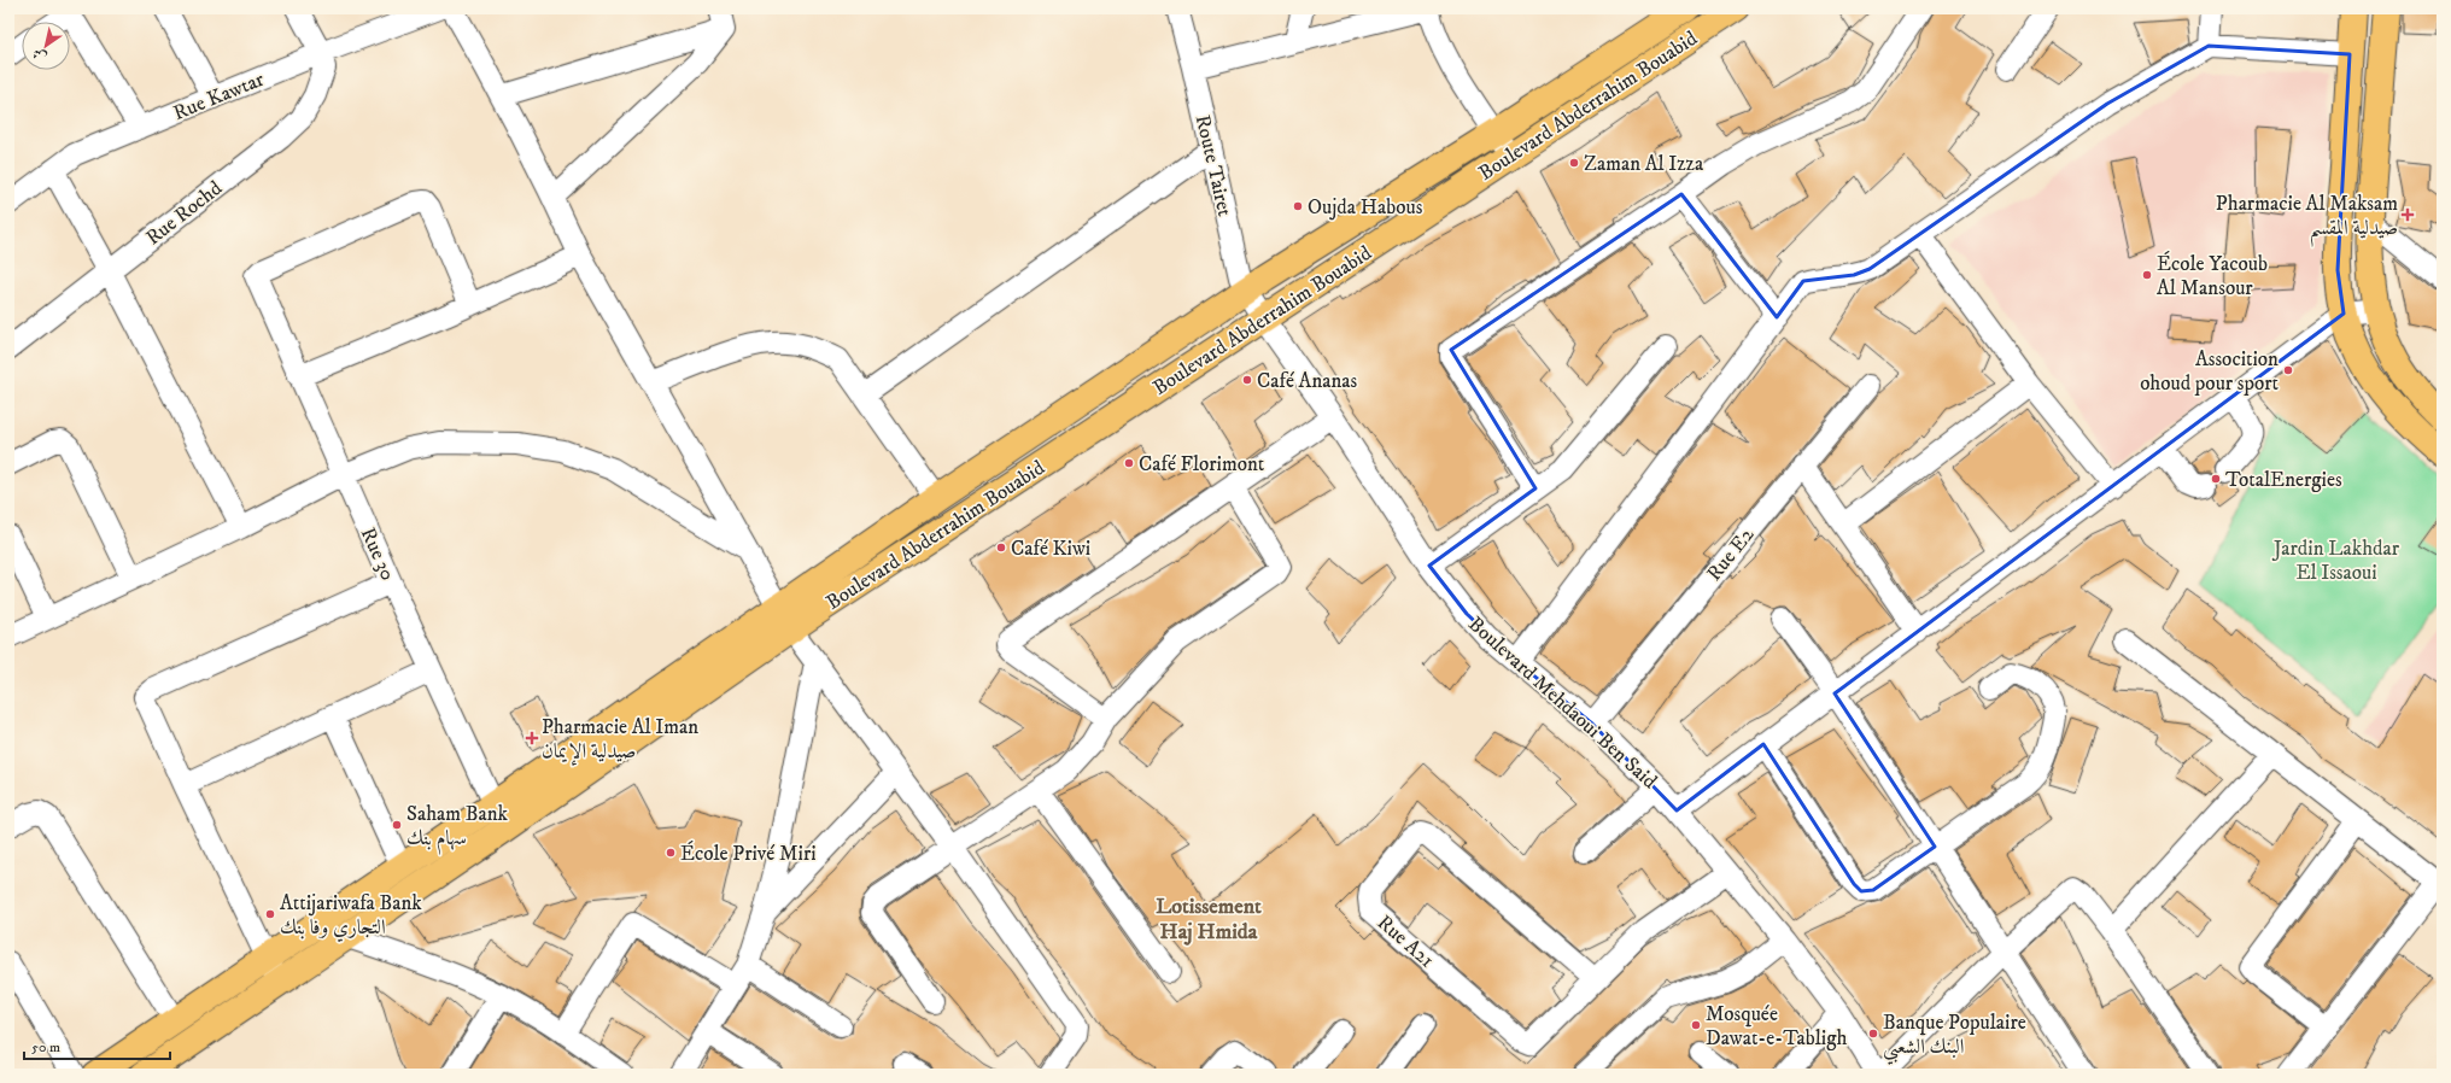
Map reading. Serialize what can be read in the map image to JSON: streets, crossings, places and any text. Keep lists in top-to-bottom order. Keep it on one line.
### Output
{"streets":{"main road":["Boulevard Abderrahim Bouabid"],"street":["Rue Kawtar","Route Tairet","Rue Rochd","Rue 30","Rue E2","Boulevard Mehdaoui Ben Said","Rue A21"]},"crossings":[["Rue Kawtar","Rue Rochd"],["Boulevard Abderrahim Bouabid","Route Tairet"],["Boulevard Abderrahim Bouabid","Rue 30"],["Boulevard Abderrahim Bouabid","Boulevard Mehdaoui Ben Said"],["Route Tairet","Boulevard Mehdaoui Ben Said"],["Rue E2","Boulevard Mehdaoui Ben Said"],["Boulevard Mehdaoui Ben Said","Rue A21"]],"districts":["Lotissement Haj Hmida"],"parks":["Jardin Lakhdar El Issaoui"],"places":{"other":["Zaman Al Izza","Oujda Habous","École Yacoub Al Mansour","Assocition ohoud pour sport","Café Ananas","Café Florimont","TotalEnergies","Café Kiwi","Saham Bank سهام بنك","École Privé Miri","Attijariwafa Bank التجاري وفا بنك","Mosquée Dawat-e-Tabligh","Banque Populaire البنك الشعبي"],"health":["Pharmacie Al Maksam صيدلية المقسم","Pharmacie Al Iman صيدلية الإيمان"]},"scale_bar":"50 m","north":"bottom left"}
